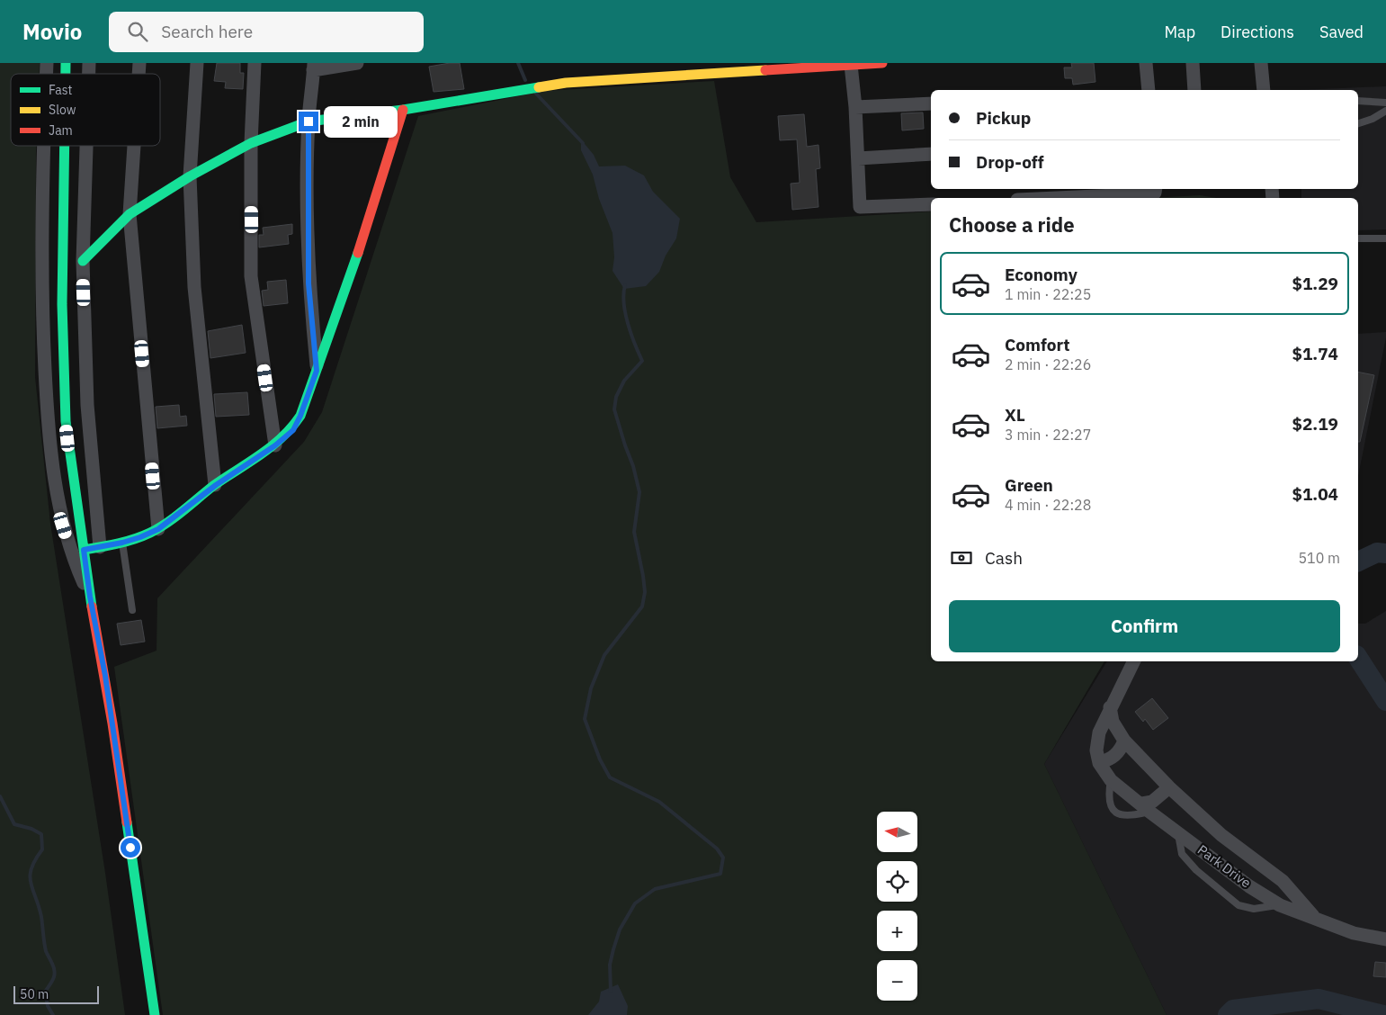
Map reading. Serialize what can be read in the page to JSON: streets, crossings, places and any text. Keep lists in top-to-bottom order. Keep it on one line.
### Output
{"streets":{"street":["Park Drive"]},"legend":["Fast","Slow","Jam"],"scale_bar":"50 m","north":"left","page":{"header":"Movio","search":"Search here","nav":["Map","Directions","Saved"],"banner":["Pickup","Drop-off"],"bubble":"2 min","heading":"Choose a ride","list":[{"name":"Economy","note":"1 min · 22:25","value":"$1.29"},{"name":"Comfort","note":"2 min · 22:26","value":"$1.74"},{"name":"XL","note":"3 min · 22:27","value":"$2.19"},{"name":"Green","note":"4 min · 22:28","value":"$1.04"}],"pay":["Cash","510 m"],"buttons":"Confirm","map_buttons":["+","−"],"scale":"50 m"}}
